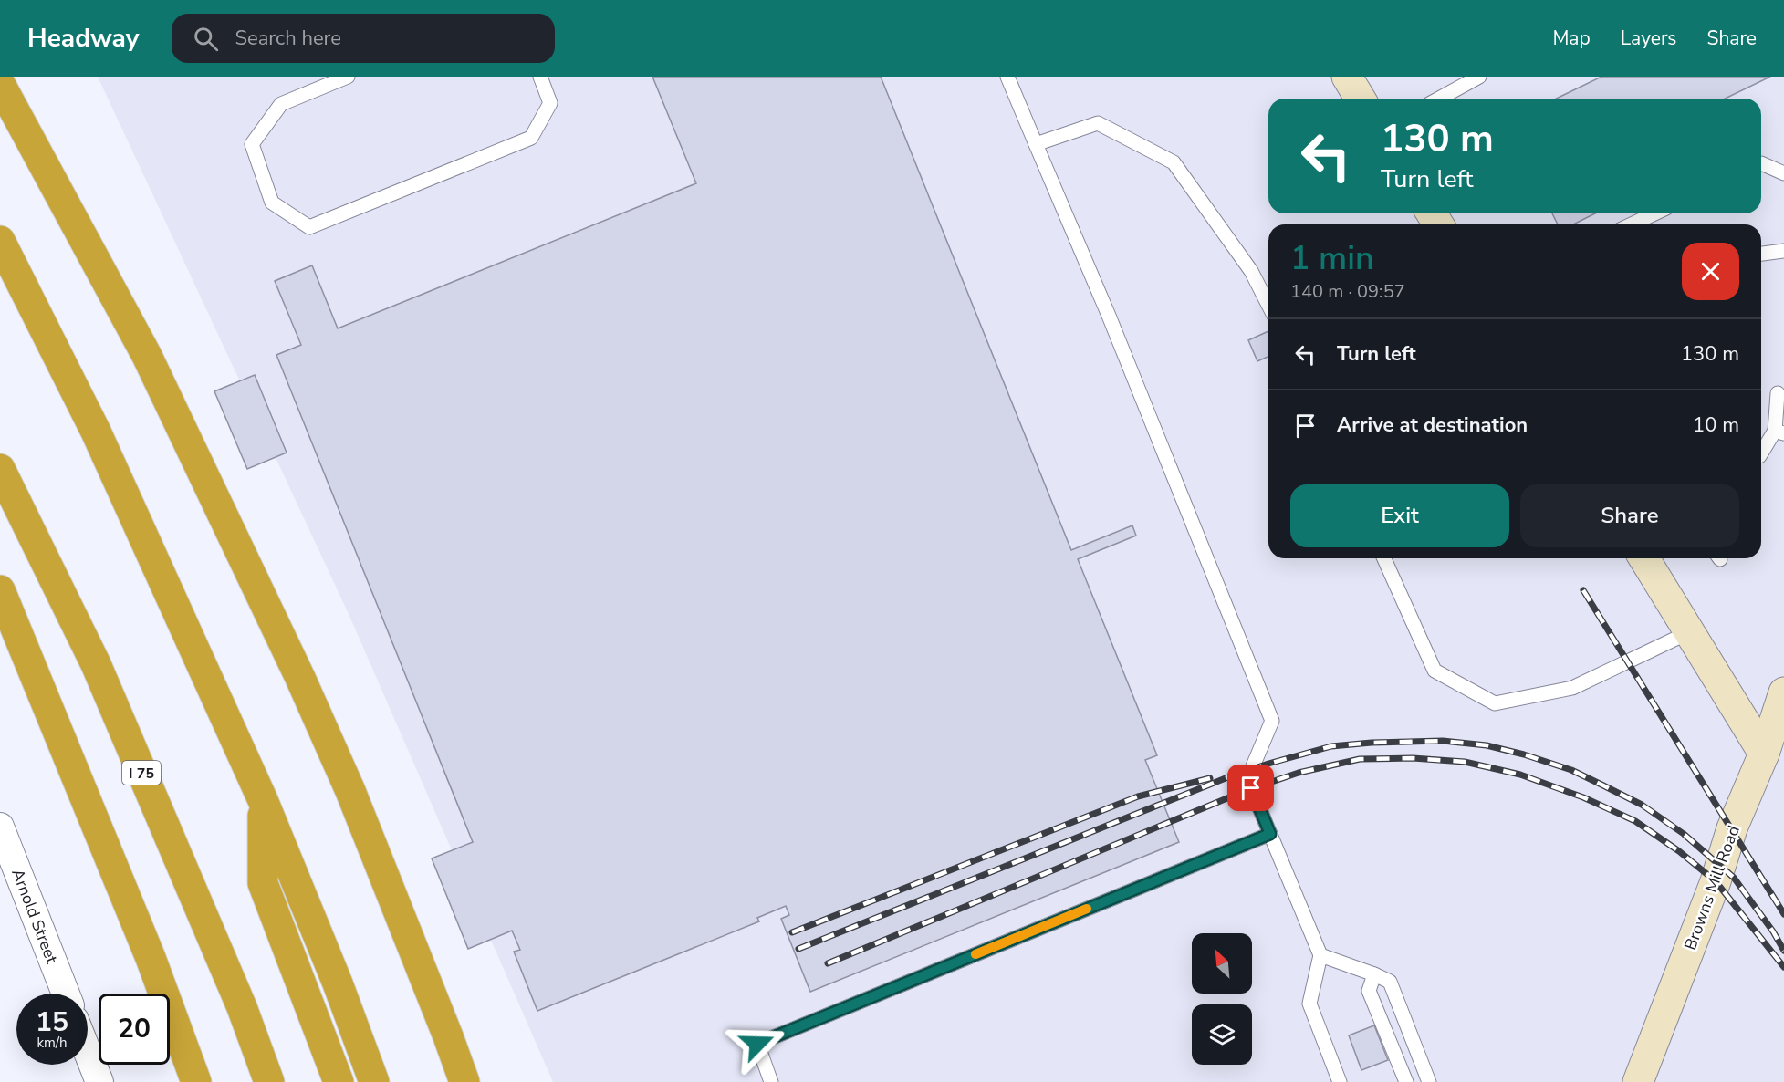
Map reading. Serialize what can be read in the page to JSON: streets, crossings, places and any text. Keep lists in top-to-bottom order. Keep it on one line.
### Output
{"streets":{"highway":["I 75"],"street":["Browns Mill Road","Arnold Street"]},"north":"top left","page":{"header":"Headway","search":"Search here","nav":["Map","Layers","Share"],"turn":["130 m","Turn left"],"heading":["1 min","140 m · 09:57"],"list":[{"name":"Turn left","value":"130 m"},{"name":"Arrive at destination","value":"10 m"}],"buttons":["Exit","Share"],"speed":"15 km/h","limit":"20"}}
